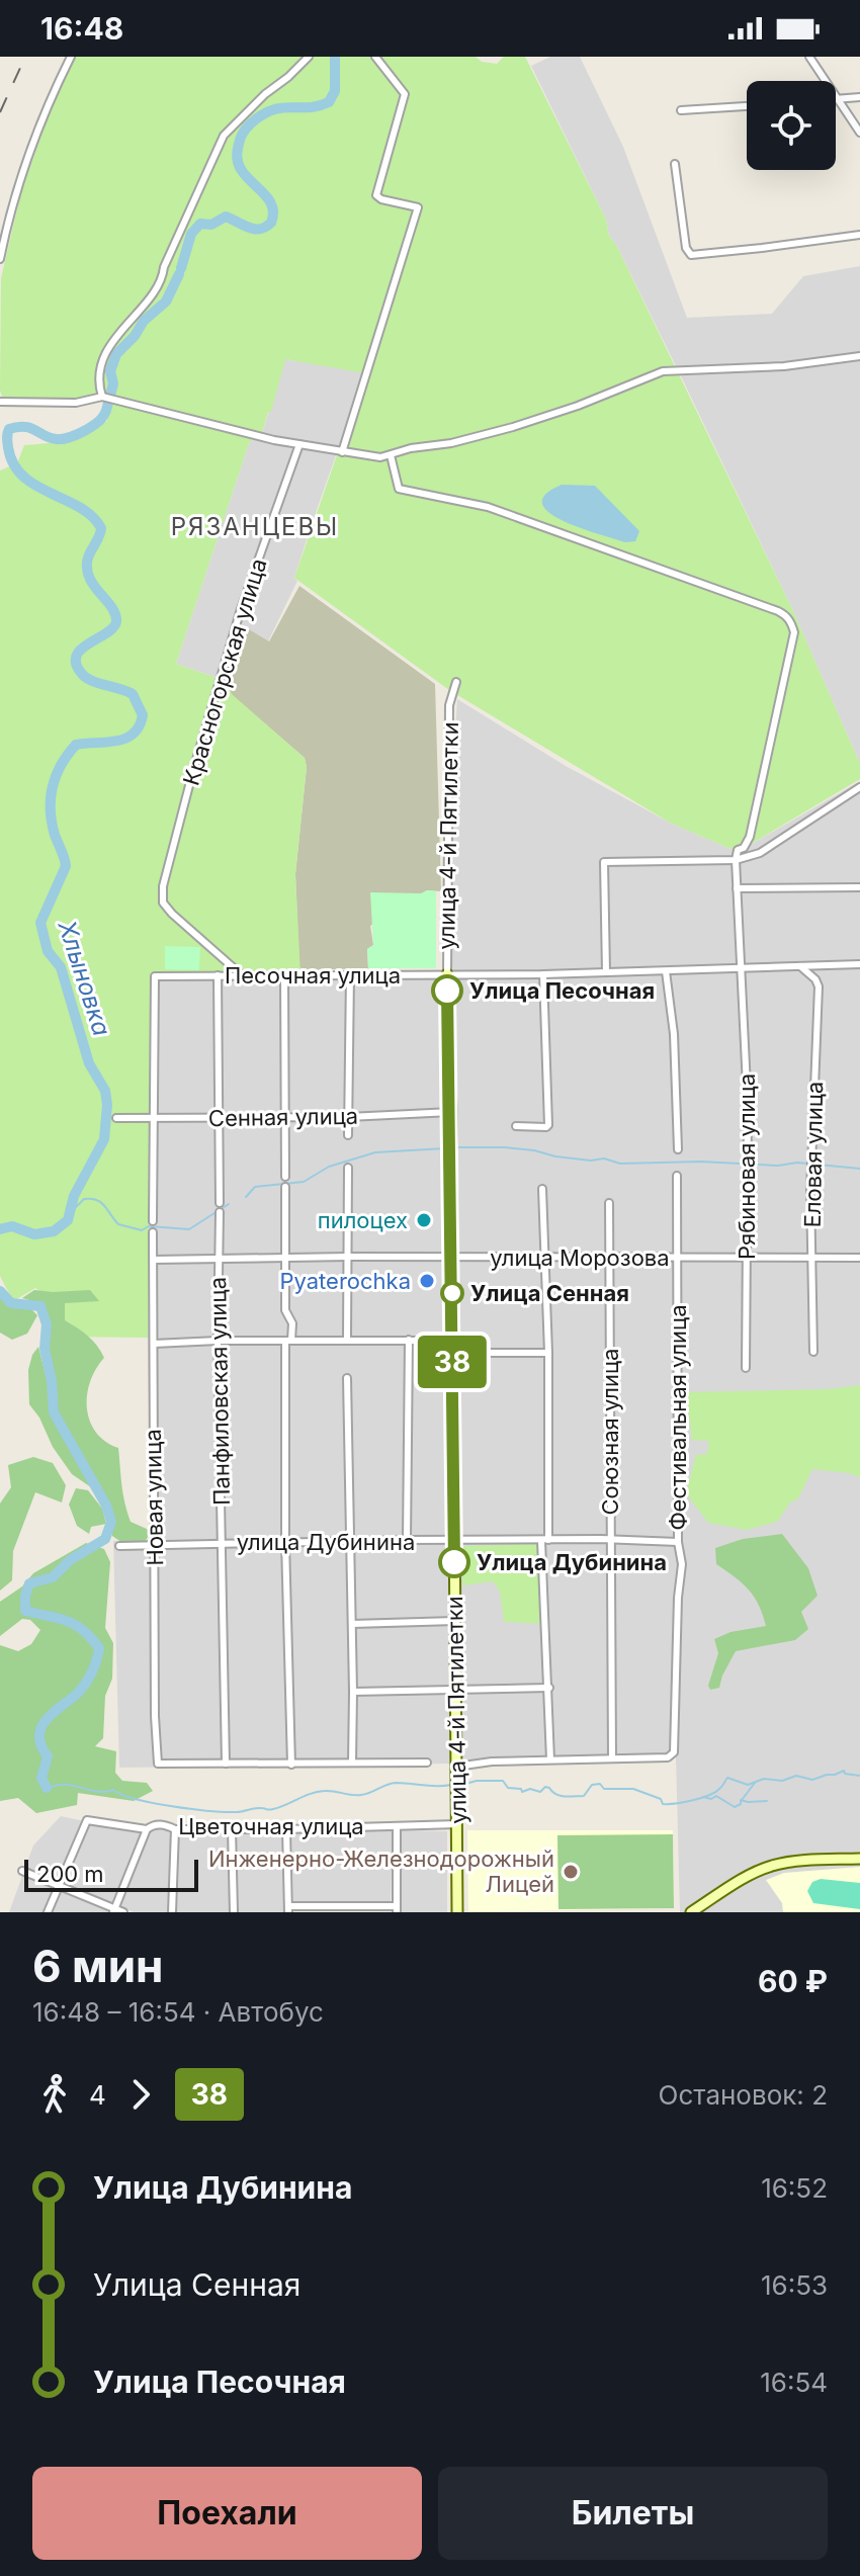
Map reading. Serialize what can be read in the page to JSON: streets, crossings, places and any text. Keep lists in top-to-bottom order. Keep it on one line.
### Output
{"streets":{"street":["Красногорская улица","улица 4-й Пятилетки","Песочная улица","Сенная улица","Еловая улица","Рябиновая улица","улица Морозова","Панфиловская улица","Фестивальная улица","Союзная улица","Новая улица","улица Дубинина","Цветочная улица"]},"crossings":[["Красногорская улица","Песочная улица"],["улица 4-й Пятилетки","Песочная улица"],["улица 4-й Пятилетки","Сенная улица"],["улица 4-й Пятилетки","улица Морозова"],["улица 4-й Пятилетки","улица Дубинина"],["улица 4-й Пятилетки","Цветочная улица"],["Песочная улица","Сенная улица"],["Песочная улица","Еловая улица"],["Песочная улица","Рябиновая улица"],["Еловая улица","улица Морозова"],["Рябиновая улица","улица Морозова"],["улица Морозова","Панфиловская улица"],["улица Морозова","Фестивальная улица"],["улица Морозова","Союзная улица"],["улица Морозова","Новая улица"],["Панфиловская улица","Новая улица"],["Панфиловская улица","улица Дубинина"],["Фестивальная улица","Союзная улица"],["Фестивальная улица","улица Дубинина"],["Союзная улица","улица Дубинина"],["Новая улица","улица Дубинина"]],"districts":["РЯЗАНЦЕВЫ"],"water":["Хлыновка"],"places":["Улица Песочная","пилоцех","Pyaterochka","Улица Сенная","Улица Дубинина","Инженерно-Железнодорожный Лицей"],"lines":["bus line 38"],"scale_bar":"200 m","page":{"status":"16:48","on_map":"38","scale":"200 m","heading":["6 мин","16:48 – 16:54 · Автобус","60 ₽"],"legs":["4","38","Остановок: 2"],"list":[{"name":"Улица Дубинина","value":"16:52"},{"name":"Улица Сенная","value":"16:53"},{"name":"Улица Песочная","value":"16:54"}],"buttons":["Поехали","Билеты"]}}
